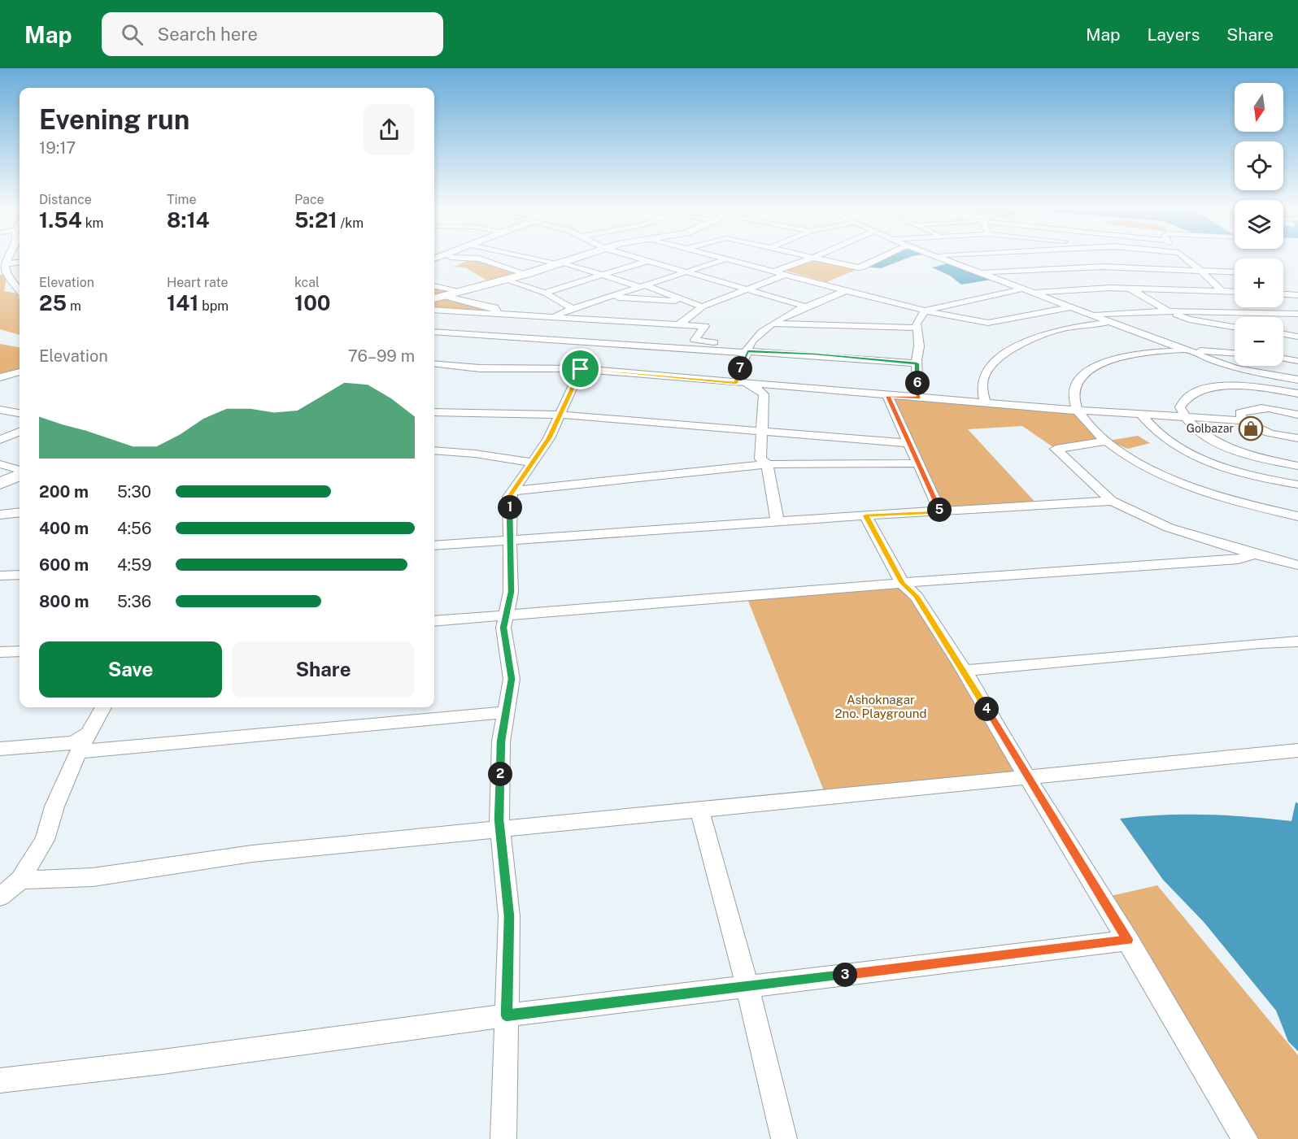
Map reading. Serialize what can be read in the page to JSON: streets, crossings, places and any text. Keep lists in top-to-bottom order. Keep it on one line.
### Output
{"parks":["Ashoknagar 2no. Playground"],"places":{"shop":["Golbazar"]},"north":"bottom","page":{"header":"Map","search":"Search here","nav":["Map","Layers","Share"],"map_buttons":["+","−"],"heading":["Evening run","19:17"],"stats":[["Distance","1.54 km"],["Time","8:14"],["Pace","5:21 /km"],["Elevation","25 m"],["Heart rate","141 bpm"],["kcal","100"]],"chart":["Elevation","76–99 m"],"pins":["7","6","1","5","4","2","3"],"list":[{"name":"200 m","note":"5:30"},{"name":"400 m","note":"4:56"},{"name":"600 m","note":"4:59"},{"name":"800 m","note":"5:36"}],"buttons":["Save","Share"]}}
